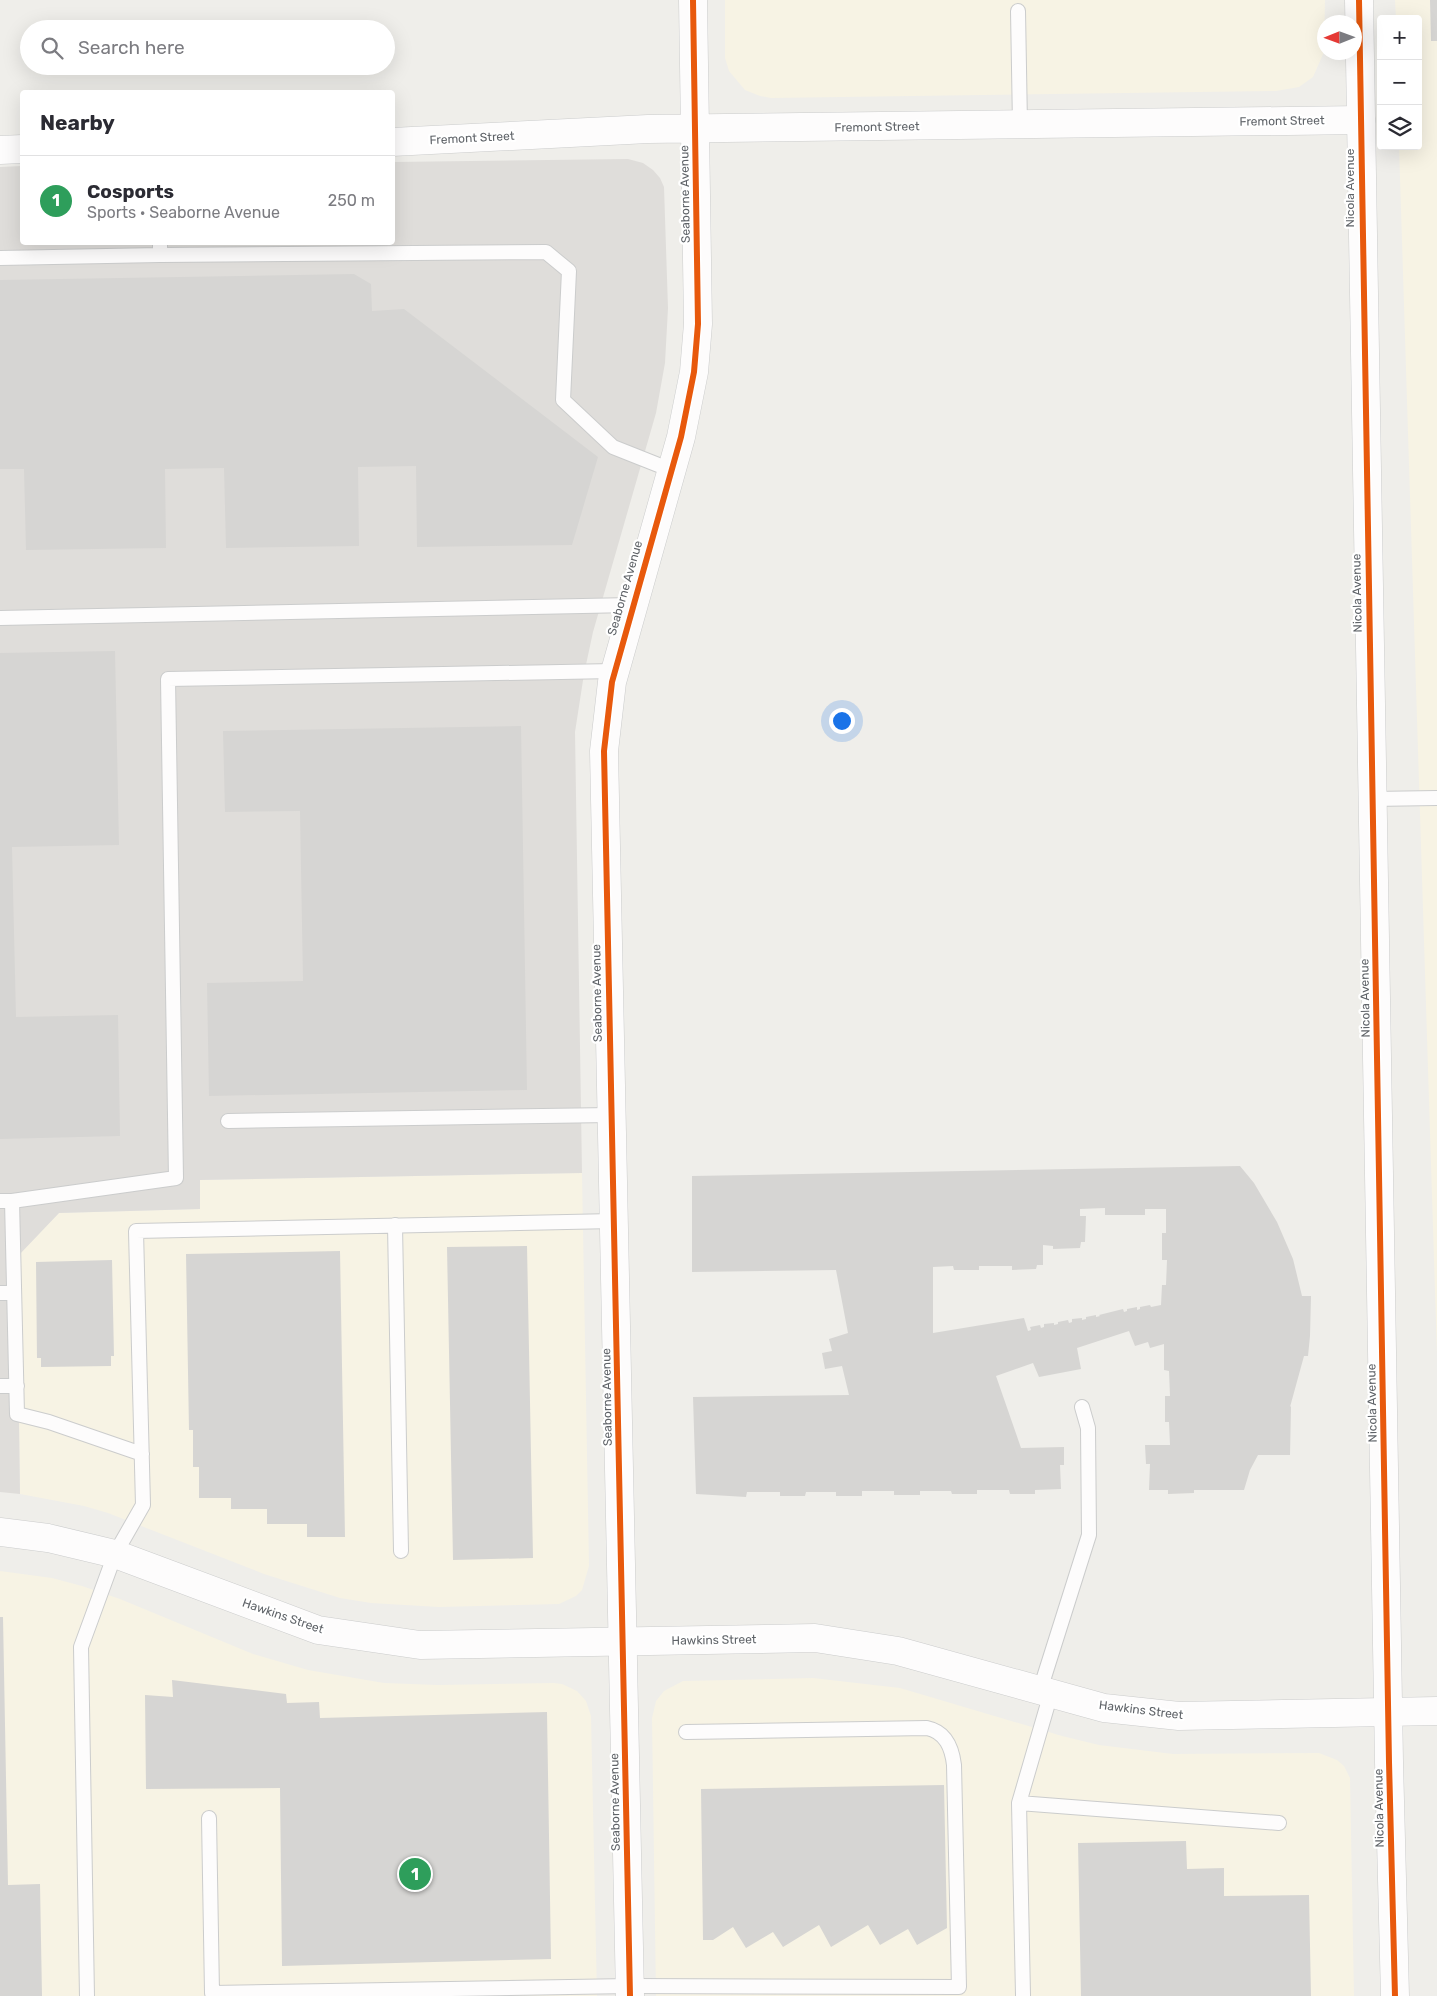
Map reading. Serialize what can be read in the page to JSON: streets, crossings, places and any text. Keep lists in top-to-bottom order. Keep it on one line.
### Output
{"streets":{"street":["Fremont Street","Nicola Avenue","Seaborne Avenue","Hawkins Street"]},"crossings":[["Fremont Street","Nicola Avenue"],["Fremont Street","Seaborne Avenue"],["Nicola Avenue","Hawkins Street"],["Seaborne Avenue","Hawkins Street"]],"north":"left","page":{"map_buttons":["+","−"],"search":"Search here","heading":"Nearby","list":[{"mark":"1","name":"Cosports","note":"Sports · Seaborne Avenue","value":"250 m"}],"pins":"1"}}
